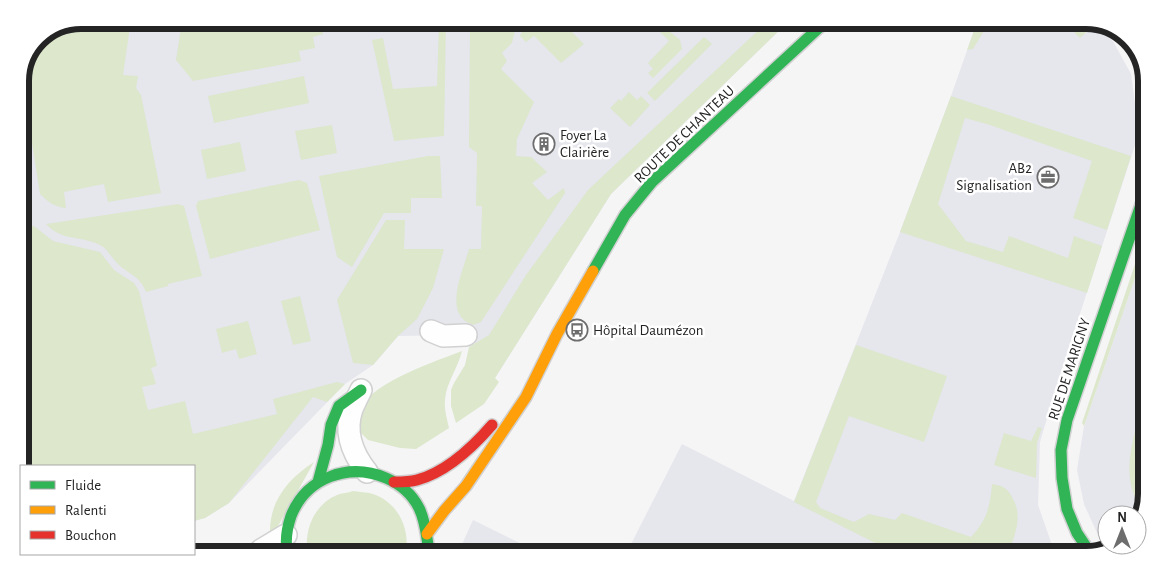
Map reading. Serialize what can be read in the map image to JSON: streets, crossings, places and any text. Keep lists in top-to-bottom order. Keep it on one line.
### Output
{"streets":{"main road":["ROUTE DE CHANTEAU","RUE DE MARIGNY"]},"places":{"building":["Foyer La Clairière"],"office":["AB2 Signalisation"],"bus stop":["Hôpital Daumézon"]},"legend":["Fluide","Ralenti","Bouchon"],"north":"top"}
